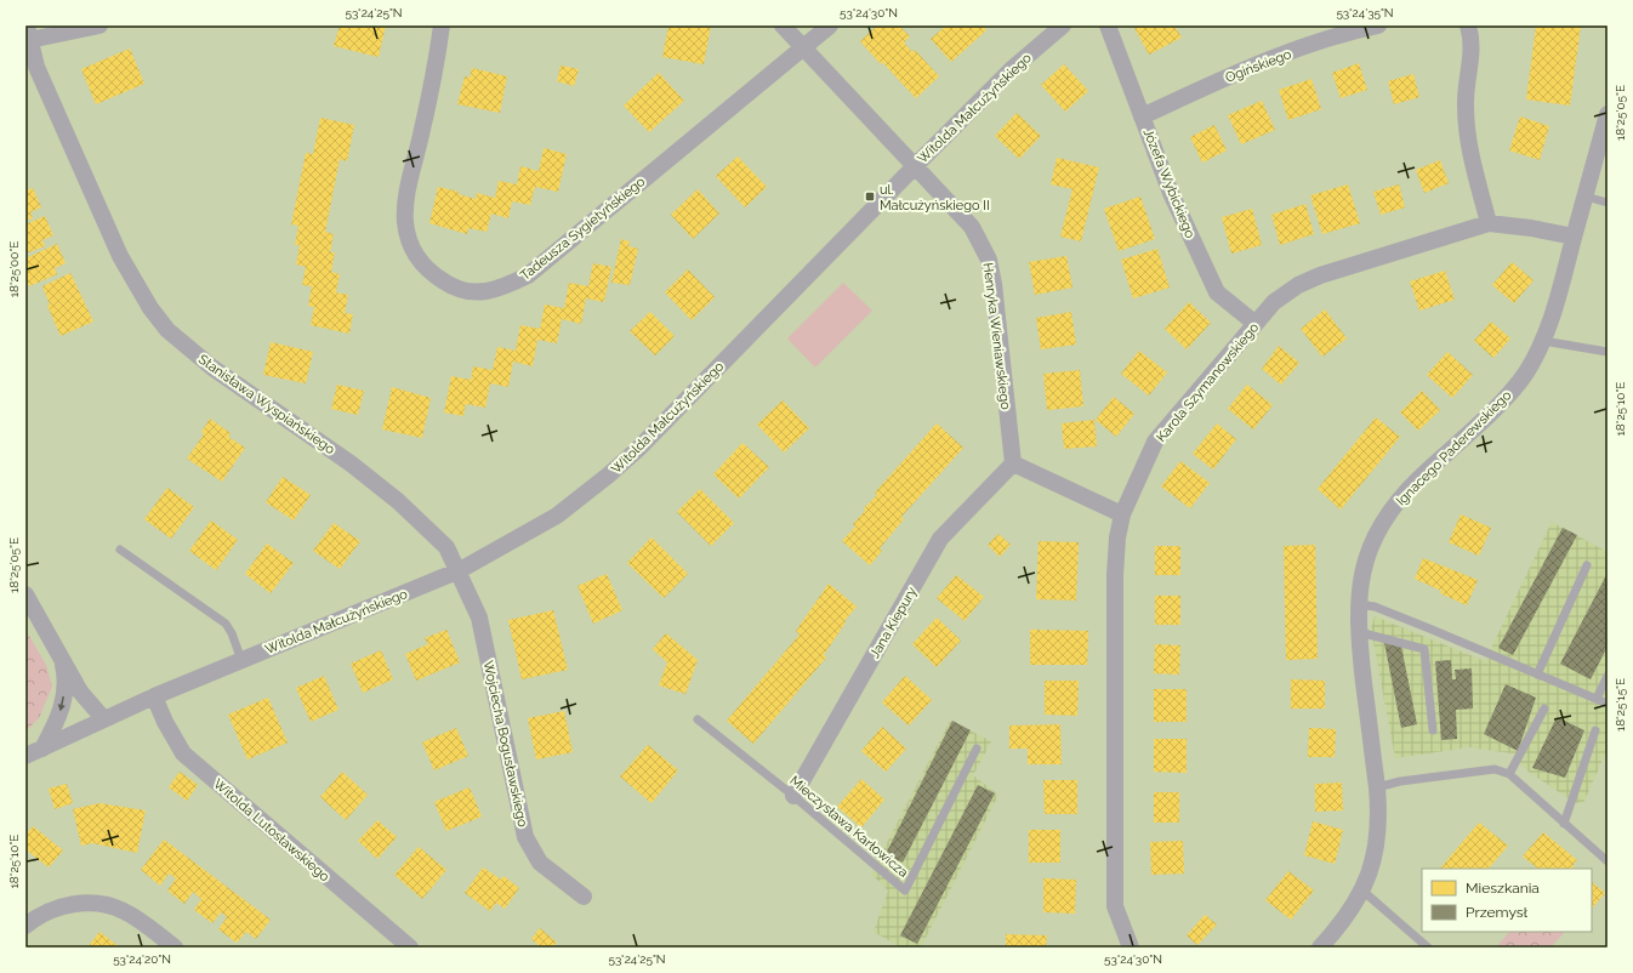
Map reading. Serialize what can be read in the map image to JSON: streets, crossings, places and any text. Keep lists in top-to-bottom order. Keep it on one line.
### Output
{"streets":{"street":["Ogińskiego","Witolda Małcużyńskiego","Józefa Wybickiego","Tadeusza Sygietyńskiego","Henryka Wieniawskiego","Karola Szymanowskiego","Stanisława Wyspiańskiego","Ignacego Paderewskiego","Jana Kiepury","Wojciecha Bogusławskiego","Witolda Lutosławskiego"],"lane":["Mieczysława Karłowicza"]},"crossings":[["Ogińskiego","Józefa Wybickiego"],["Witolda Małcużyńskiego","Henryka Wieniawskiego"],["Witolda Małcużyńskiego","Stanisława Wyspiańskiego"],["Witolda Małcużyńskiego","Wojciecha Bogusławskiego"],["Witolda Małcużyńskiego","Witolda Lutosławskiego"],["Józefa Wybickiego","Karola Szymanowskiego"],["Tadeusza Sygietyńskiego","Henryka Wieniawskiego"],["Henryka Wieniawskiego","Jana Kiepury"],["Karola Szymanowskiego","Ignacego Paderewskiego"],["Stanisława Wyspiańskiego","Wojciecha Bogusławskiego"],["Jana Kiepury","Mieczysława Karłowicza"]],"places":{"transit":["ul. Małcużyńskiego II"]},"legend":["Mieszkania","Przemysł"],"coordinates":["53°24'25\"N","53°24'30\"N","53°24'35\"N","18°25'05\"E","18°25'00\"E","18°25'10\"E","18°25'15\"E","53°24'20\"N"]}
